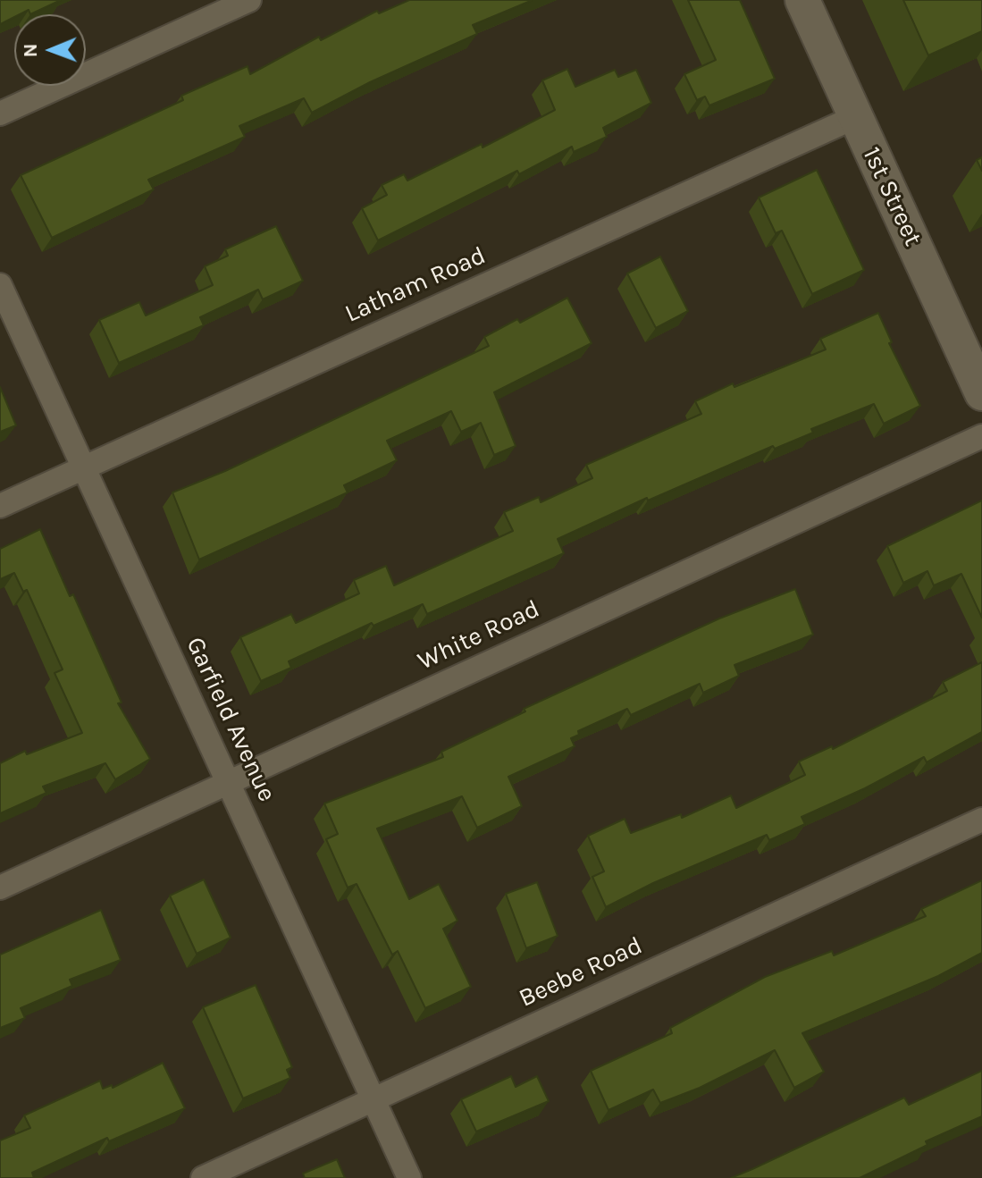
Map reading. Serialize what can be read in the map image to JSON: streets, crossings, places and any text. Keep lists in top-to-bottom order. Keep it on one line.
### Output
{"streets":{"street":["1st Street","Latham Road","White Road","Garfield Avenue","Beebe Road"]},"crossings":[["1st Street","Latham Road"],["Latham Road","Garfield Avenue"],["White Road","Garfield Avenue"],["Garfield Avenue","Beebe Road"]],"north":"left"}
